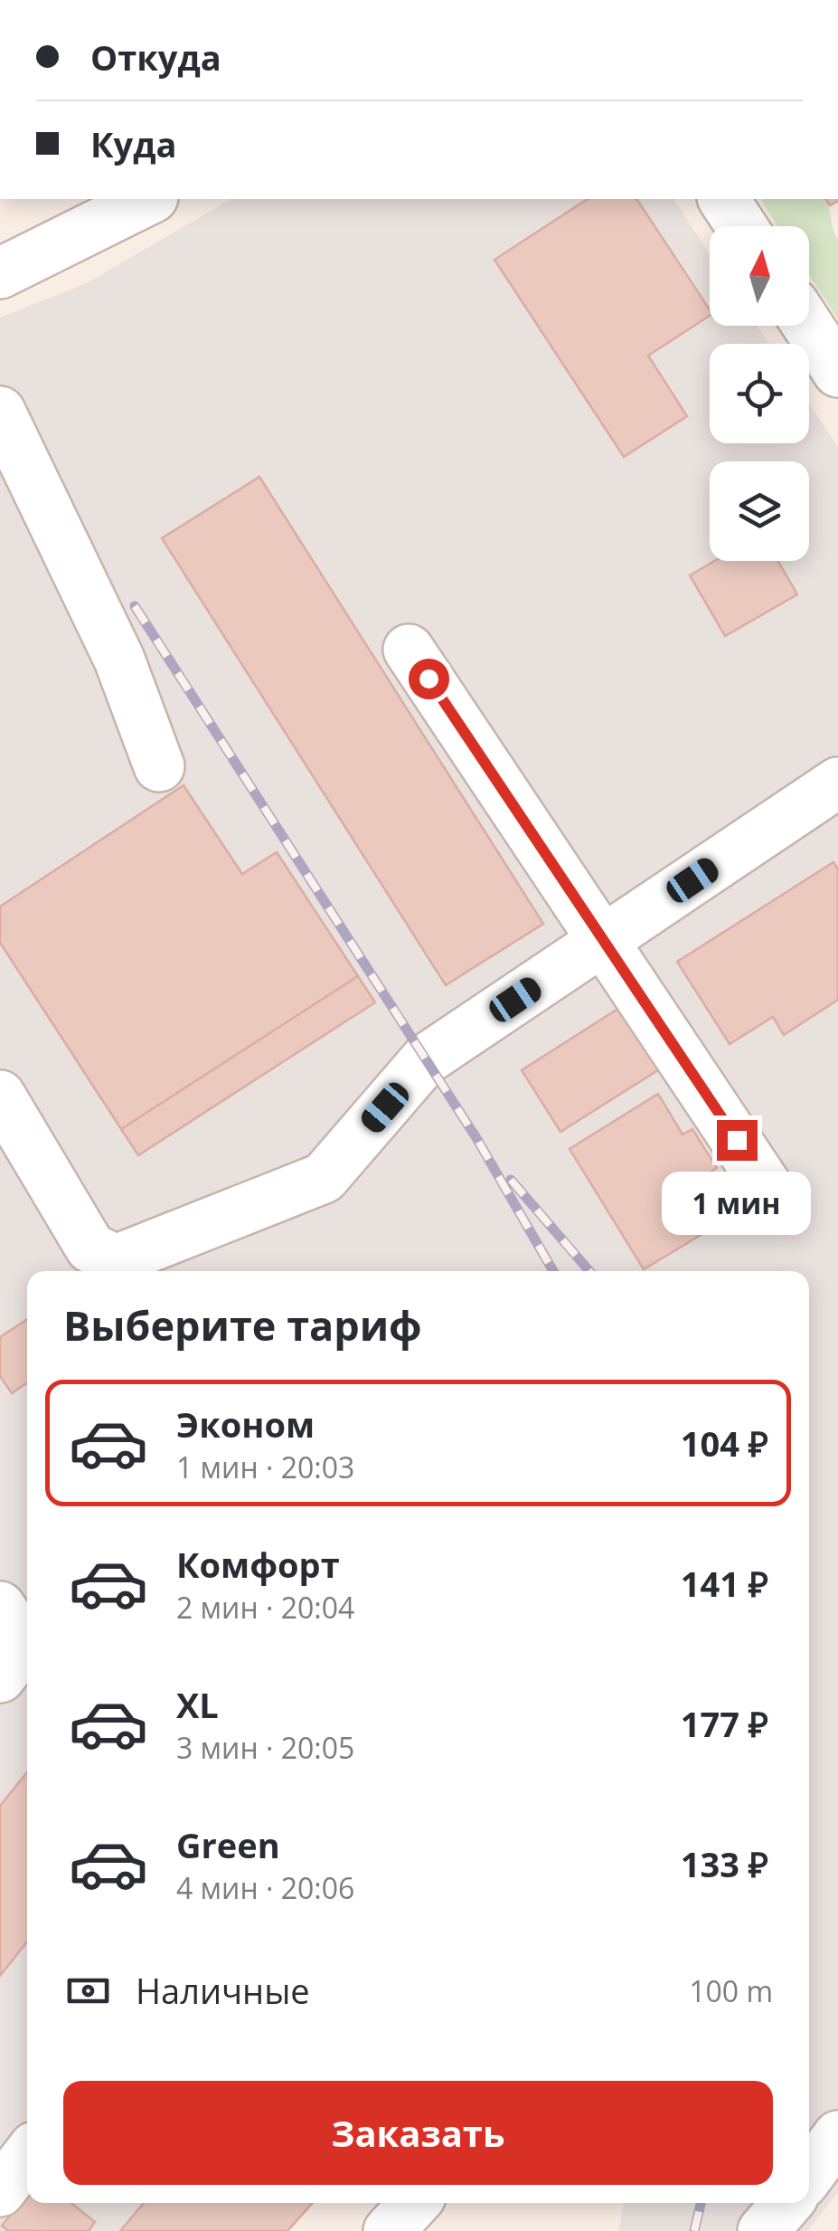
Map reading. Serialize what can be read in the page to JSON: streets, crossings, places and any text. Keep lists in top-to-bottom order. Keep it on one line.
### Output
{"north":"top","page":{"banner":["Откуда","Куда"],"bubble":"1 мин","heading":"Выберите тариф","list":[{"name":"Эконом","note":"1 мин · 20:03","value":"104 ₽"},{"name":"Комфорт","note":"2 мин · 20:04","value":"141 ₽"},{"name":"XL","note":"3 мин · 20:05","value":"177 ₽"},{"name":"Green","note":"4 мин · 20:06","value":"133 ₽"}],"pay":["Наличные","100 m"],"buttons":"Заказать"}}
